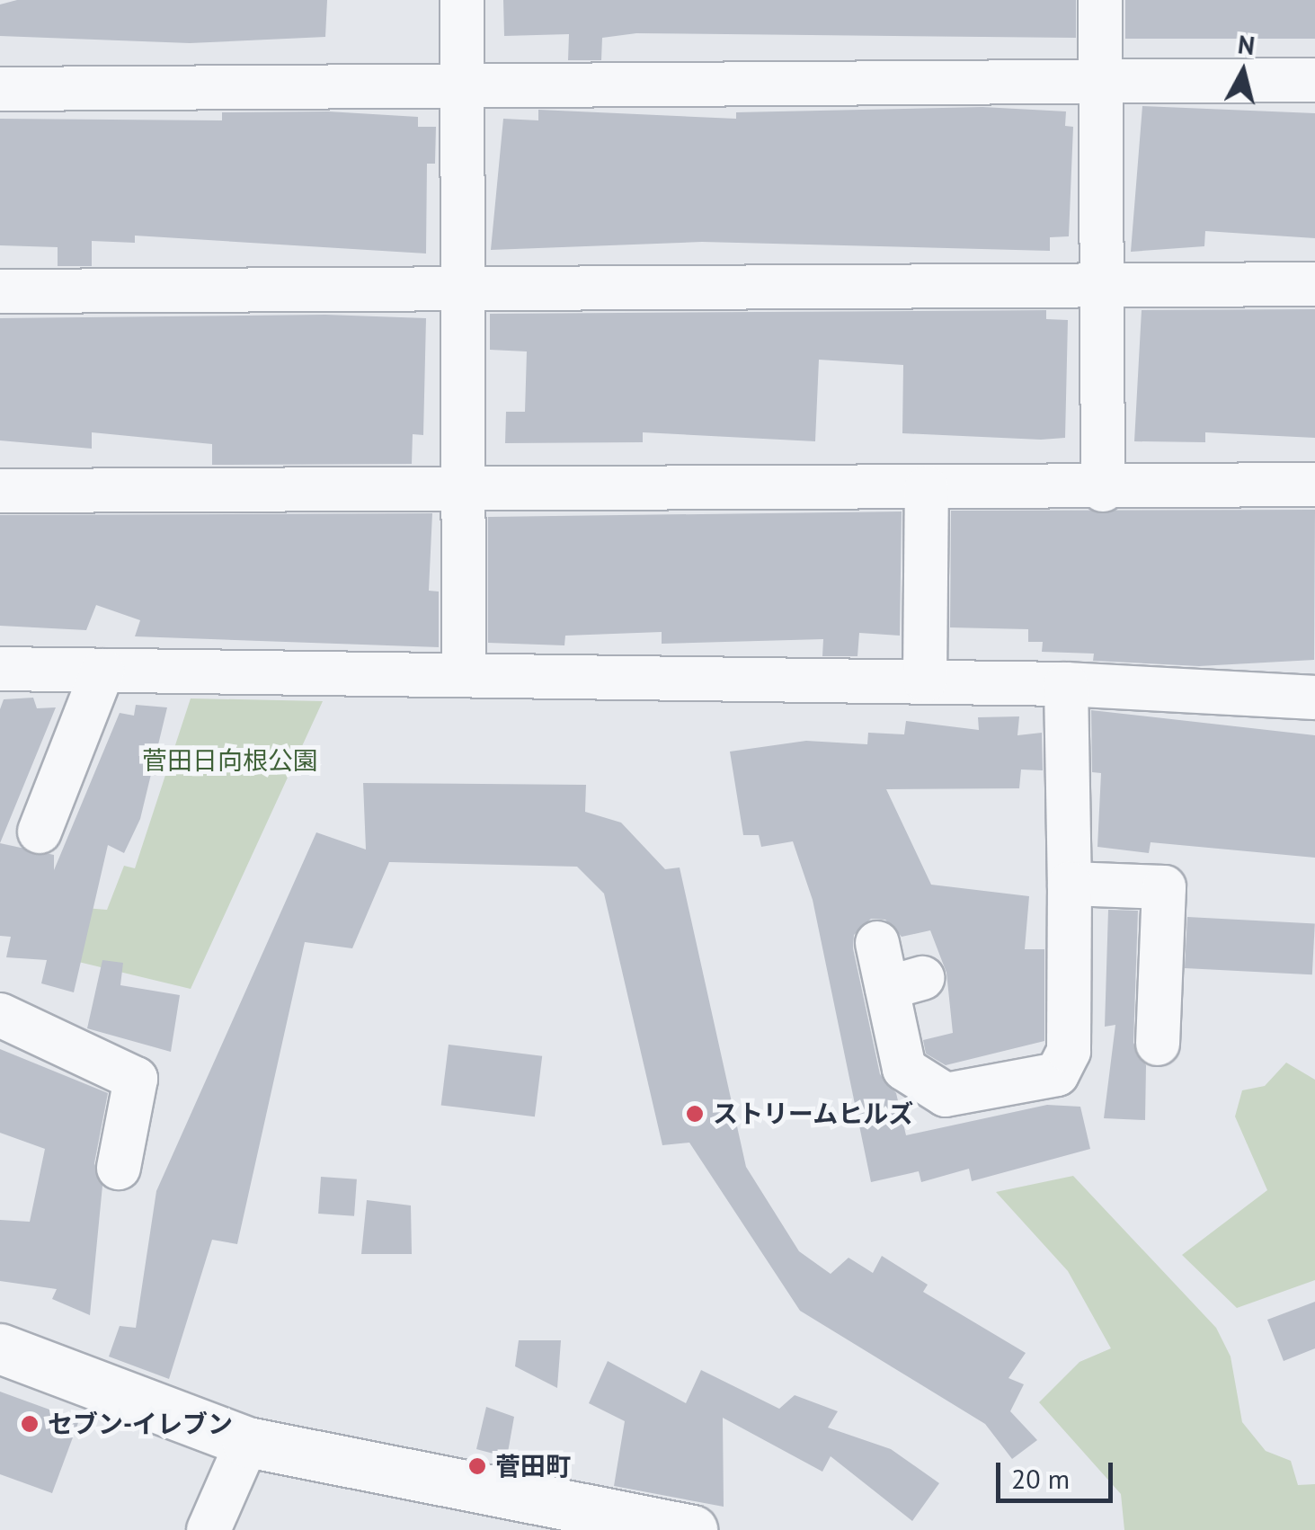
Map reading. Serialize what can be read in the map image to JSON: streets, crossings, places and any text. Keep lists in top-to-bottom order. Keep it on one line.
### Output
{"parks":["菅田日向根公園"],"places":["ストリームヒルズ","セブン-イレブン","菅田町"],"scale_bar":"20 m","north":"top"}
